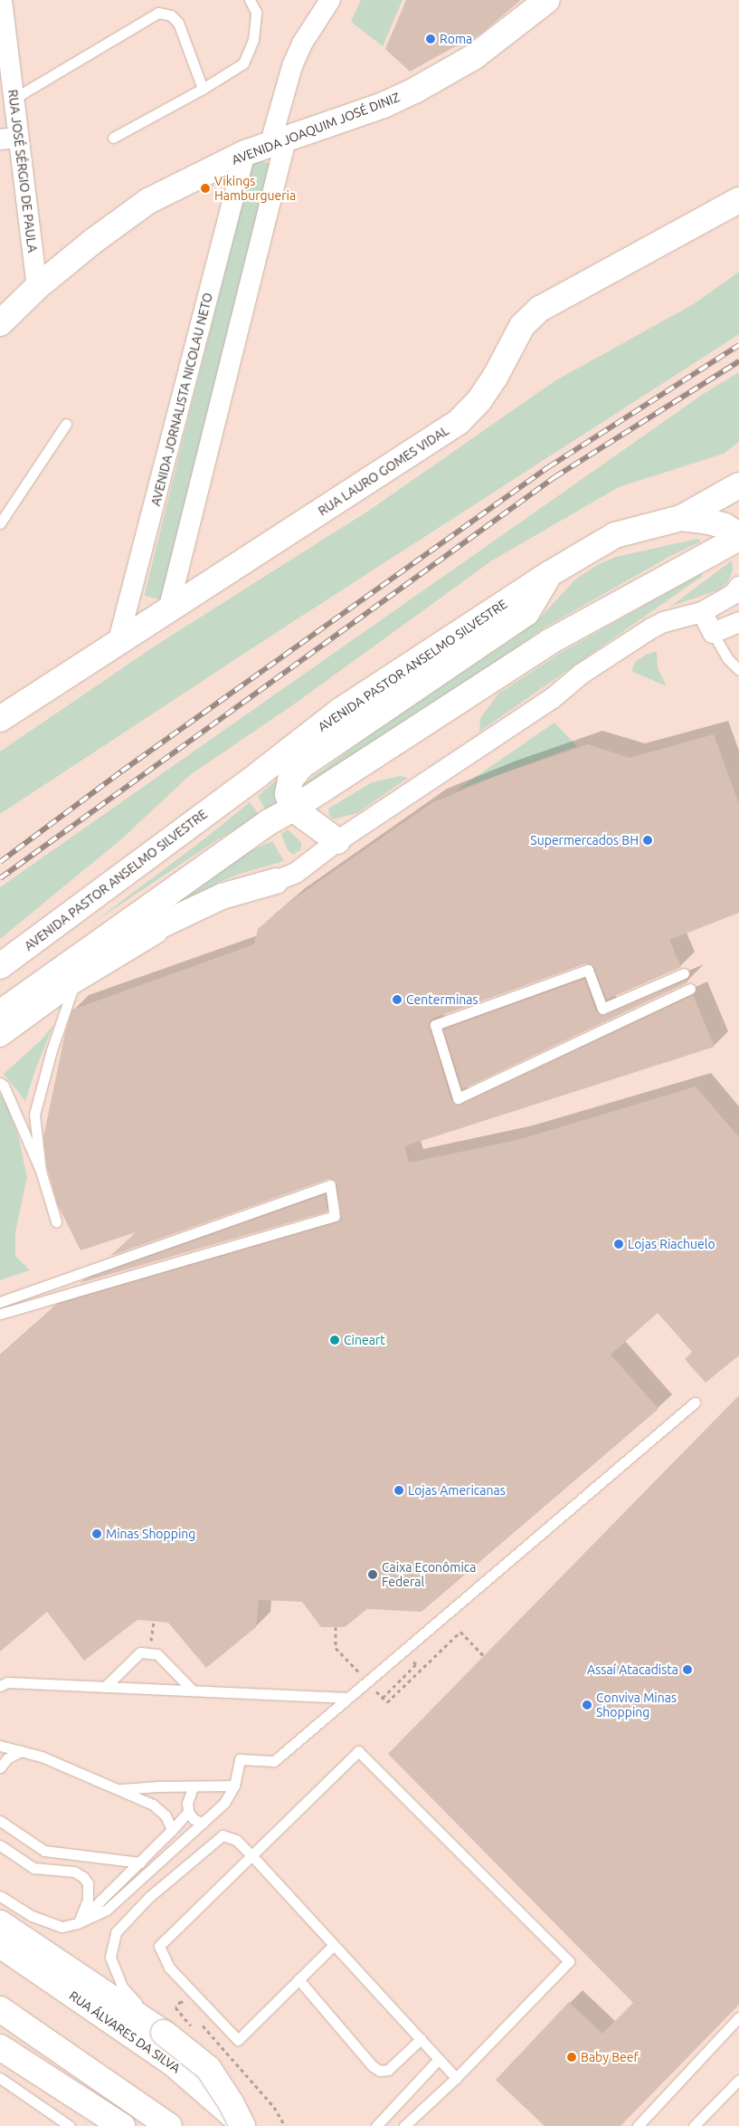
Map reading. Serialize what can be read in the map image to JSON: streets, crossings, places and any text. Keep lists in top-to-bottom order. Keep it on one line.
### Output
{"streets":{"main road":["AVENIDA JOAQUIM JOSÉ DINIZ","RUA LAURO GOMES VIDAL","AVENIDA PASTOR ANSELMO SILVESTRE","RUA ÁLVARES DA SILVA"],"street":["RUA JOSÉ SÉRGIO DE PAULA","AVENIDA JORNALISTA NICOLAU NETO"]},"crossings":[["AVENIDA JOAQUIM JOSÉ DINIZ","RUA JOSÉ SÉRGIO DE PAULA"],["AVENIDA JOAQUIM JOSÉ DINIZ","AVENIDA JORNALISTA NICOLAU NETO"],["AVENIDA JORNALISTA NICOLAU NETO","RUA LAURO GOMES VIDAL"]],"places":["Roma","Vikings Hamburgueria","Supermercados BH","Centerminas","Lojas Riachuelo","Cineart","Lojas Americanas","Minas Shopping","Caixa Econômica Federal","Assaí Atacadista","Conviva Minas Shopping","Baby Beef"]}
